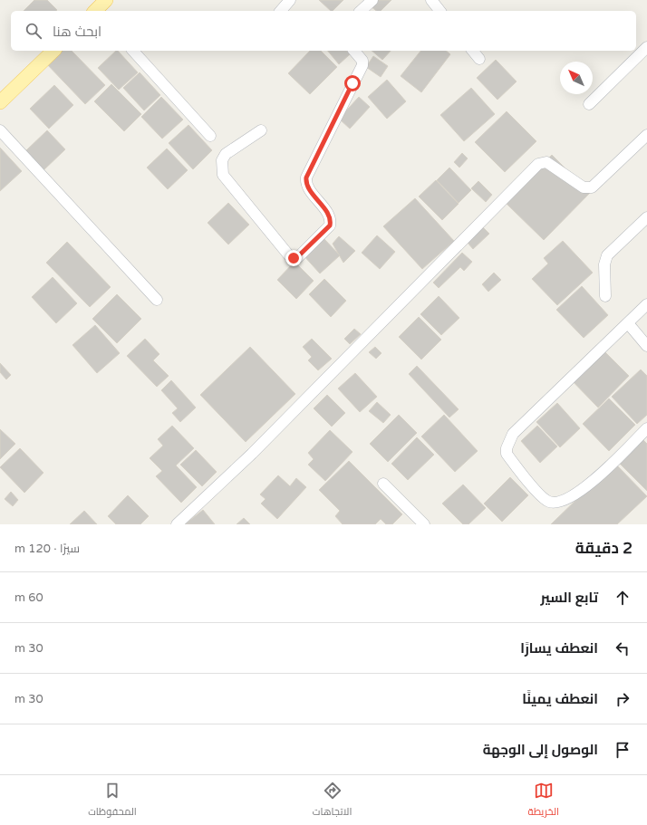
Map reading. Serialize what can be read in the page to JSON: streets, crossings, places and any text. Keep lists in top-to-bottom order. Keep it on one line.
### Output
{"north":"top left","page":{"search":"ابحث هنا","heading":["2 دقيقة","سيرًا · 120 m"],"list":[["تابع السير","60 m"],["انعطف يسارًا","30 m"],["انعطف يمينًا","30 m"],"الوصول إلى الوجهة"],"nav":["الخريطة","الاتجاهات","المحفوظات"]}}
